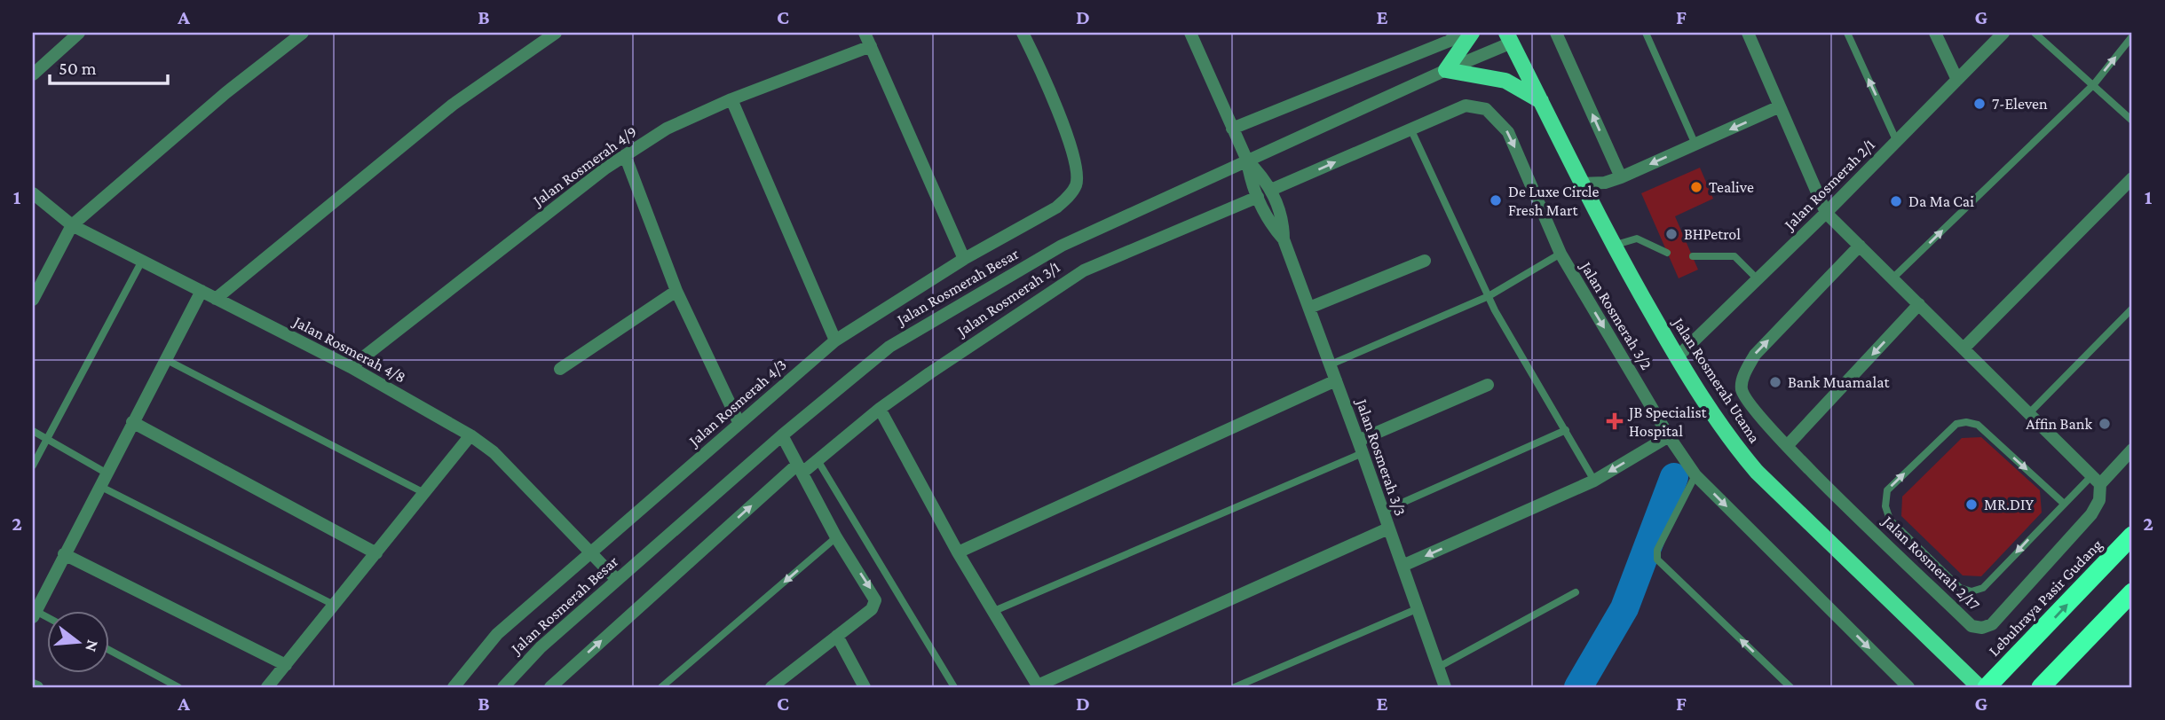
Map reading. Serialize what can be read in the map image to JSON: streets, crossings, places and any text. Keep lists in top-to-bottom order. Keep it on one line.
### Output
{"streets":{"highway":["Lebuhraya Pasir Gudang"],"main road":["Jalan Rosmerah Utama"],"street":["Jalan Rosmerah 4/9","Jalan Rosmerah 2/1","Jalan Rosmerah Besar","Jalan Rosmerah 3/1","Jalan Rosmerah 3/2","Jalan Rosmerah 4/8","Jalan Rosmerah 4/3","Jalan Rosmerah 3/3","Jalan Rosmerah 2/17"]},"crossings":[["Jalan Rosmerah 4/9","Jalan Rosmerah 4/8"],["Jalan Rosmerah 2/1","Jalan Rosmerah Utama"],["Jalan Rosmerah Besar","Jalan Rosmerah 4/8"],["Jalan Rosmerah Besar","Jalan Rosmerah Utama"],["Jalan Rosmerah Besar","Jalan Rosmerah 3/3"],["Jalan Rosmerah 3/1","Jalan Rosmerah 3/3"],["Jalan Rosmerah 3/2","Jalan Rosmerah 3/3"],["Jalan Rosmerah 4/8","Jalan Rosmerah 4/3"]],"one_way":["Jalan Rosmerah 3/1","Jalan Rosmerah 3/2"],"places":{"other":["7-Eleven","Tealive","De Luxe Circle Fresh Mart","Da Ma Cai","BHPetrol","Bank Muamalat","Affin Bank","MR.DIY"],"health":["JB Specialist Hospital"]},"scale_bar":"50 m","north":"right","grid":{"columns":["A","B","C","D","E","F","G"],"rows":["1","2"]}}
